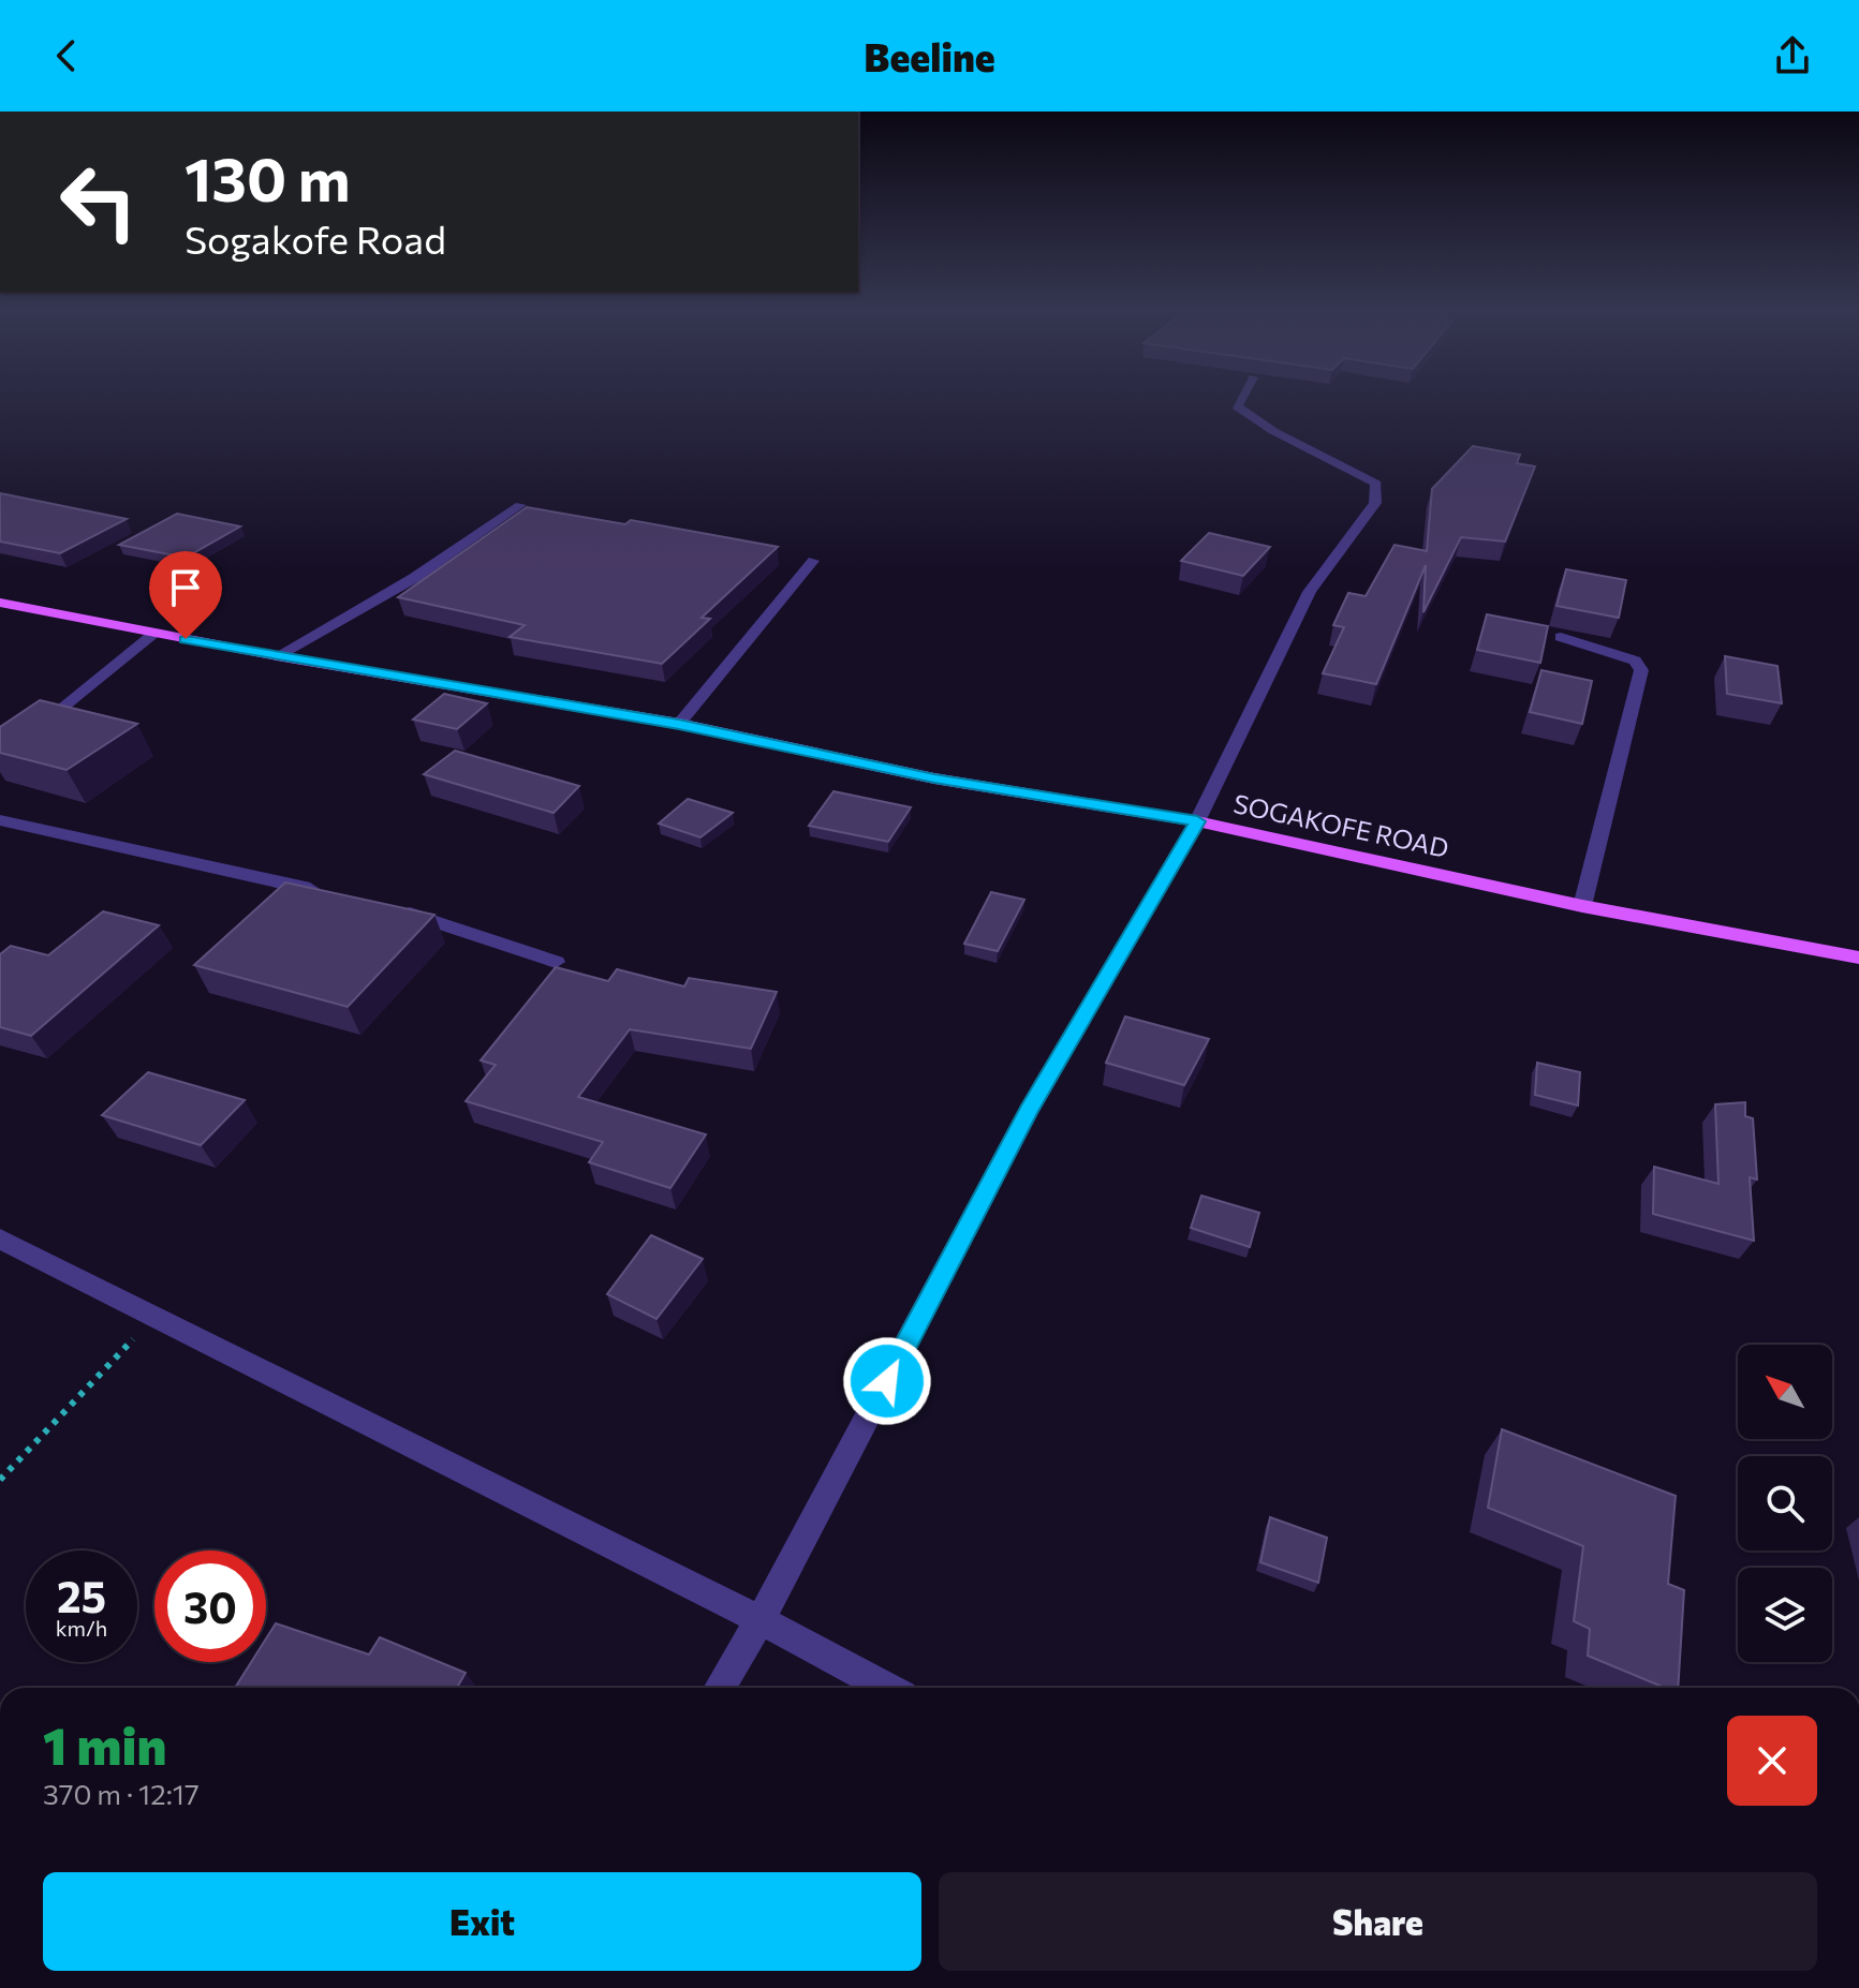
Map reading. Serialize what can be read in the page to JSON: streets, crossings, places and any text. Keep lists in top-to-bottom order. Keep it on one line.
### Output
{"streets":{"main road":["SOGAKOFE ROAD"]},"north":"top left","page":{"header":"Beeline","turn":["130 m","Sogakofe Road"],"speed":"25 km/h","limit":"30","heading":["1 min","370 m · 12:17"],"buttons":["Exit","Share"]}}
